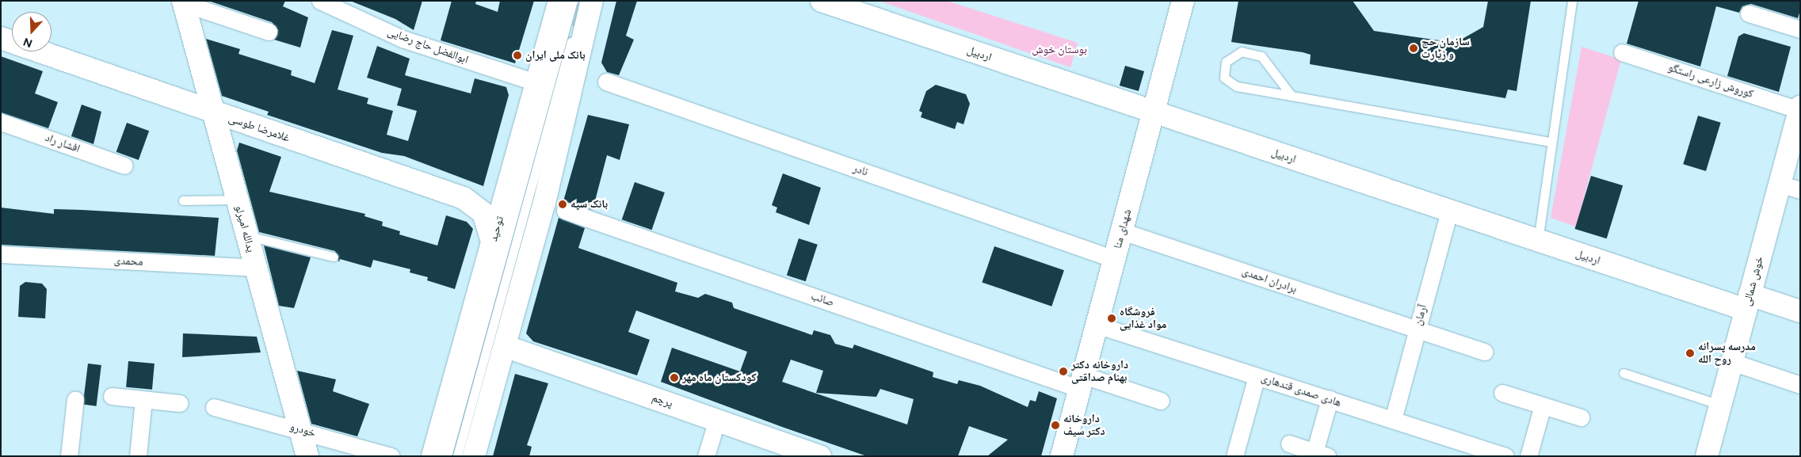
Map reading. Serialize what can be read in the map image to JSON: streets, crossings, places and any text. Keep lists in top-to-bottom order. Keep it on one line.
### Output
{"streets":{"street":["ابوالفضل حاج رضایی","اردبیل","کوروش زارعی راستگو","غلامرضا طوسی","افشار راد","نادر","یدالله امیرلو","توحید","شهدای منا","محمدی","برادران احمدی","خوش شمالی","صائب","آرمان","هادی صمدی قندهاری","پرچم","خودرو"]},"crossings":[["ابوالفضل حاج رضایی","توحید"],["اردبیل","شهدای منا"],["اردبیل","خوش شمالی"],["اردبیل","آرمان"],["کوروش زارعی راستگو","خوش شمالی"],["غلامرضا طوسی","یدالله امیرلو"],["غلامرضا طوسی","توحید"],["نادر","شهدای منا"],["یدالله امیرلو","محمدی"],["یدالله امیرلو","خودرو"],["شهدای منا","برادران احمدی"],["شهدای منا","صائب"],["شهدای منا","هادی صمدی قندهاری"],["برادران احمدی","آرمان"],["آرمان","هادی صمدی قندهاری"]],"parks":["بوستان خوش"],"places":["سازمان حج و زیارت","بانک ملی ایران","بانک سپه","فروشگاه مواد غذایی","مدرسه پسرانه روح الله","داروخانه دکتر بهنام صداقتی","کودکستان ماه مهر","داروخانه دکتر سیف"],"north":"bottom"}
